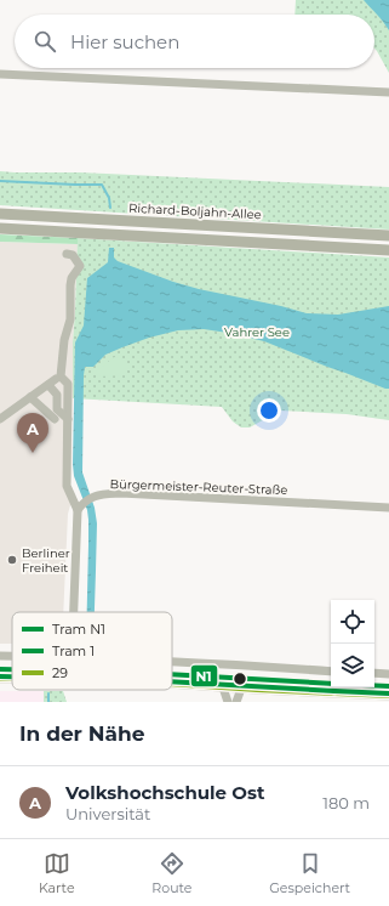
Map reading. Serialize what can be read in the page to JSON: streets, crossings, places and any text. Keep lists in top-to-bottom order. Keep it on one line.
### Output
{"streets":{"main road":["Richard-Boljahn-Allee"],"street":["Bürgermeister-Reuter-Straße"]},"parks":["Vahrer See"],"places":["Berliner Freiheit"],"lines":["tram line N1","tram line 1","transit line 29"],"legend":["Tram N1","Tram 1","29"],"page":{"search":"Hier suchen","pins":"A","heading":"In der Nähe","list":[{"mark":"A","name":"Volkshochschule Ost","note":"Universität","value":"180 m"}],"nav":["Karte","Route","Gespeichert"]}}
